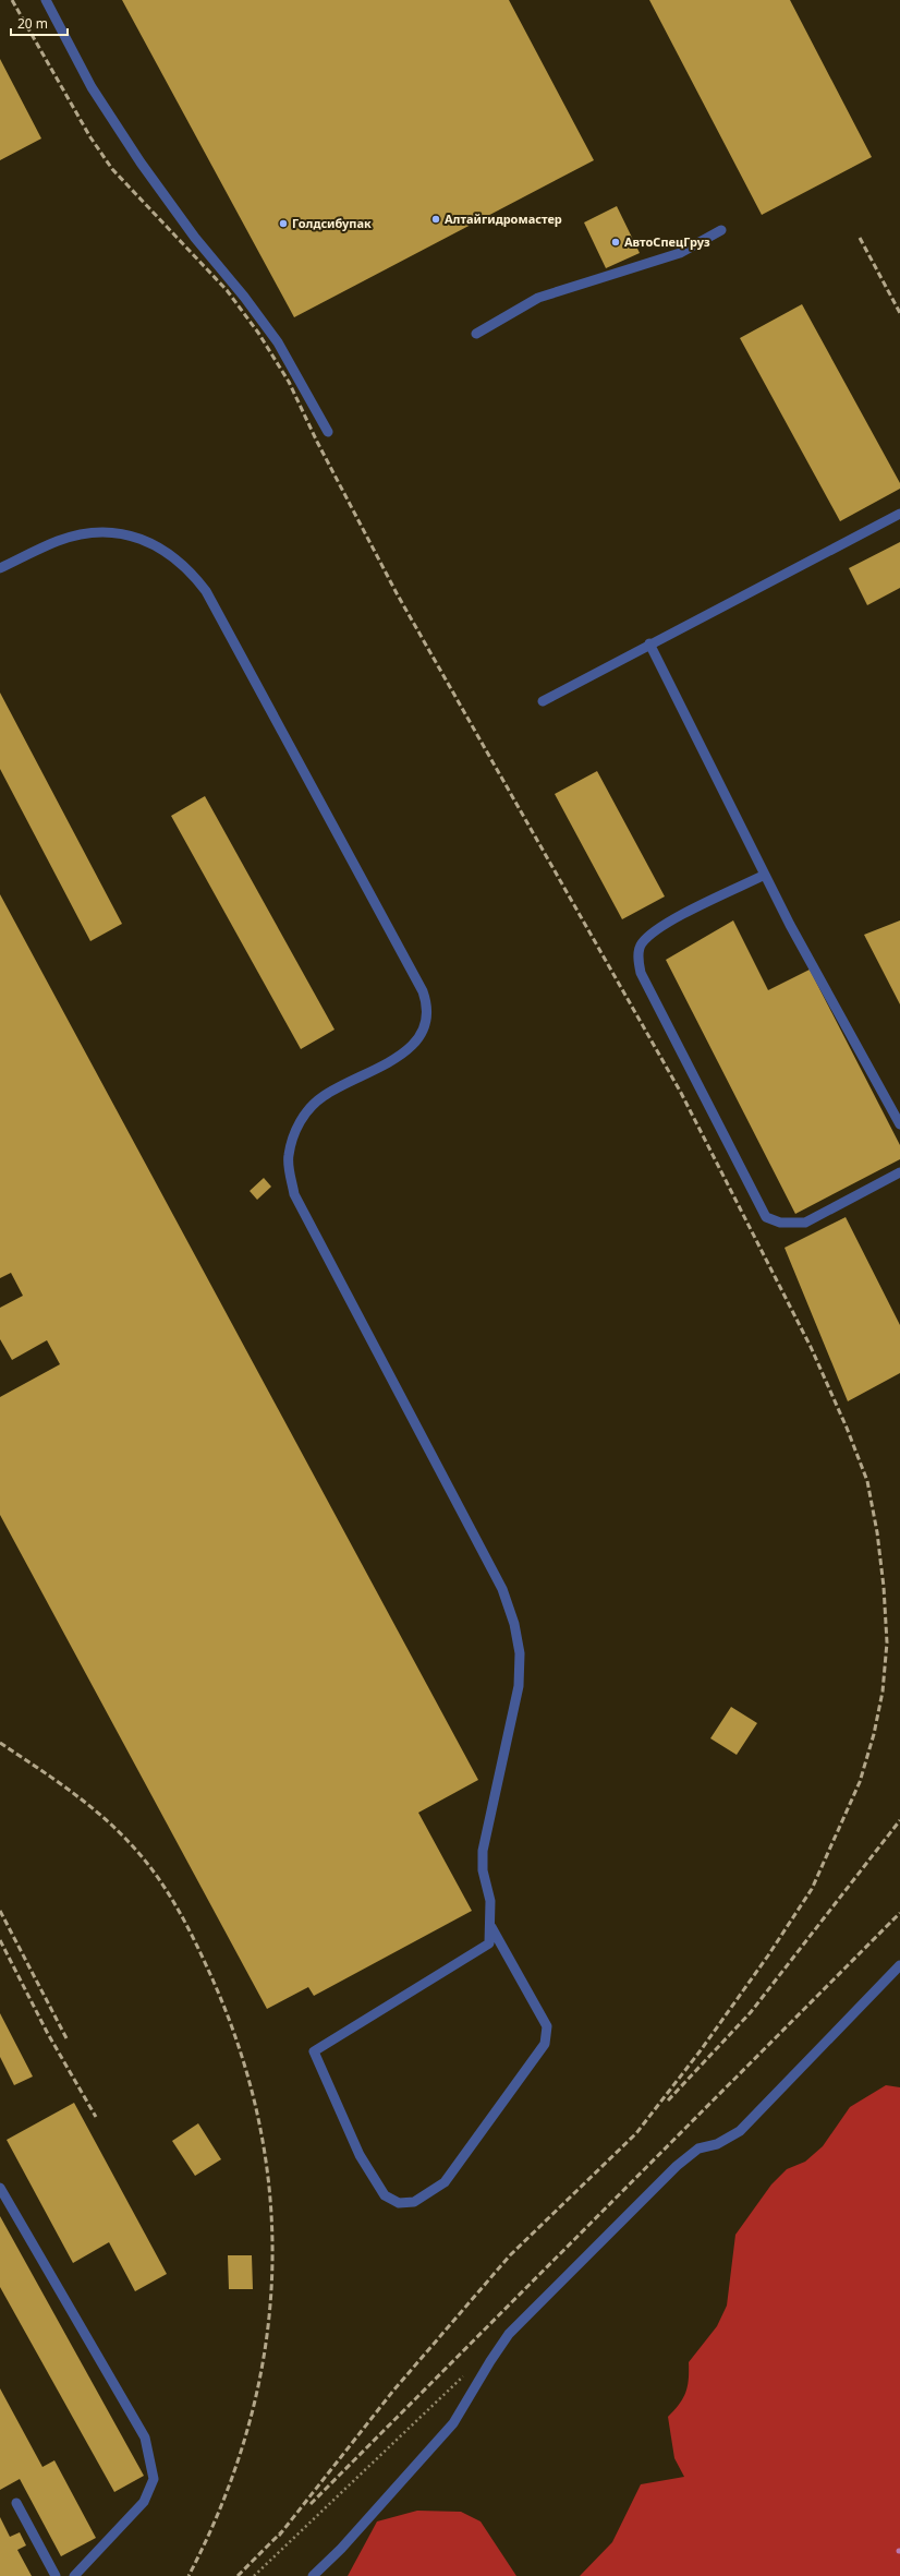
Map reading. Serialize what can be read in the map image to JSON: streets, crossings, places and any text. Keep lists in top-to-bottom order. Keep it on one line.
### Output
{"places":["Алтайгидромастер","Голдcибупак","АвтоСпецГруз"],"scale_bar":"20 m"}
